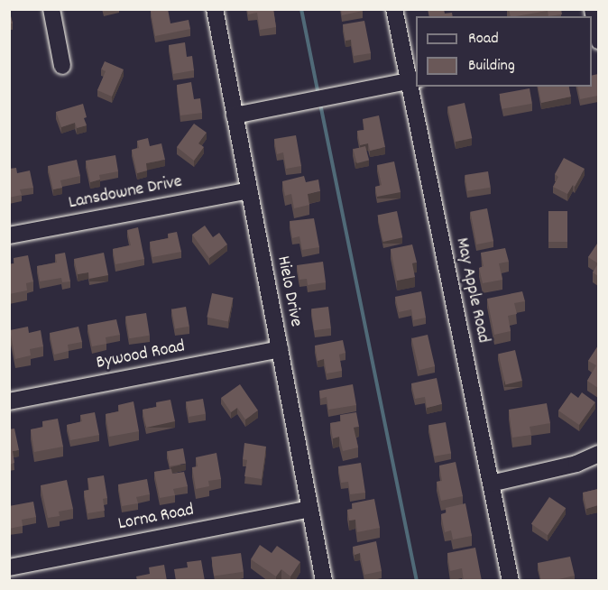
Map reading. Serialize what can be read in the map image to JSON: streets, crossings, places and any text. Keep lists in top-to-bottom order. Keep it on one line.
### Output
{"streets":{"street":["Lansdowne Drive","May Apple Road","Hielo Drive","Bywood Road","Lorna Road"]},"crossings":[["Lansdowne Drive","Hielo Drive"],["Hielo Drive","Bywood Road"],["Hielo Drive","Lorna Road"]],"legend":["Road","Building"]}
